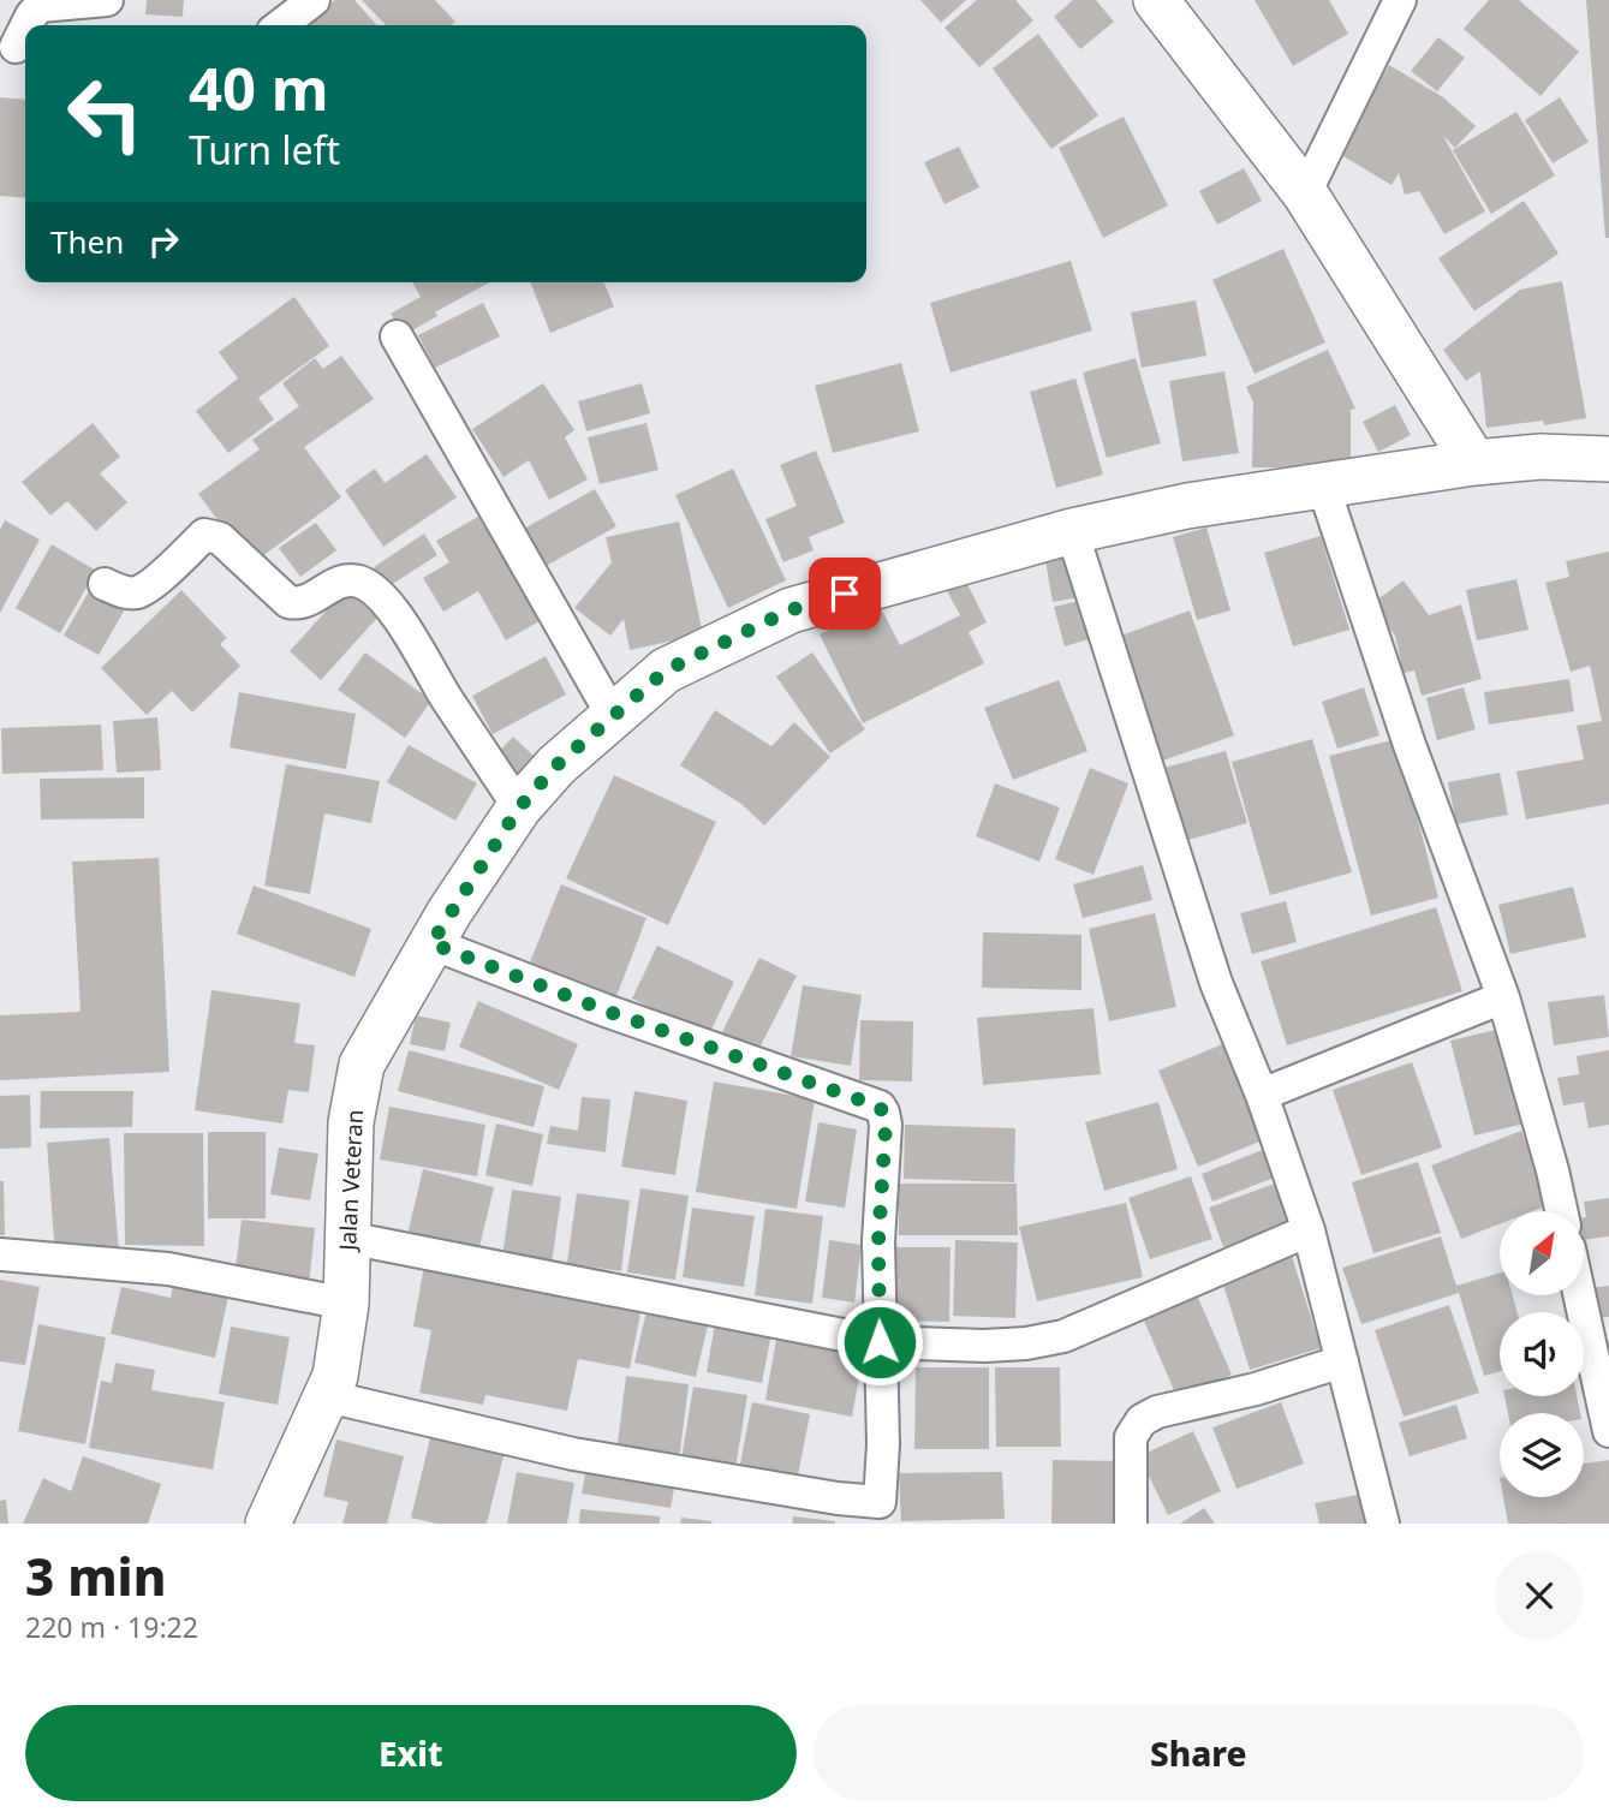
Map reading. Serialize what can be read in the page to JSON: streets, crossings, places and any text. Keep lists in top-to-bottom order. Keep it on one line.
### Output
{"streets":{"street":["Jalan Veteran"]},"north":"top right","page":{"turn":["40 m","Turn left"],"then":"Then","heading":["3 min","220 m · 19:22"],"buttons":["Exit","Share"]}}
